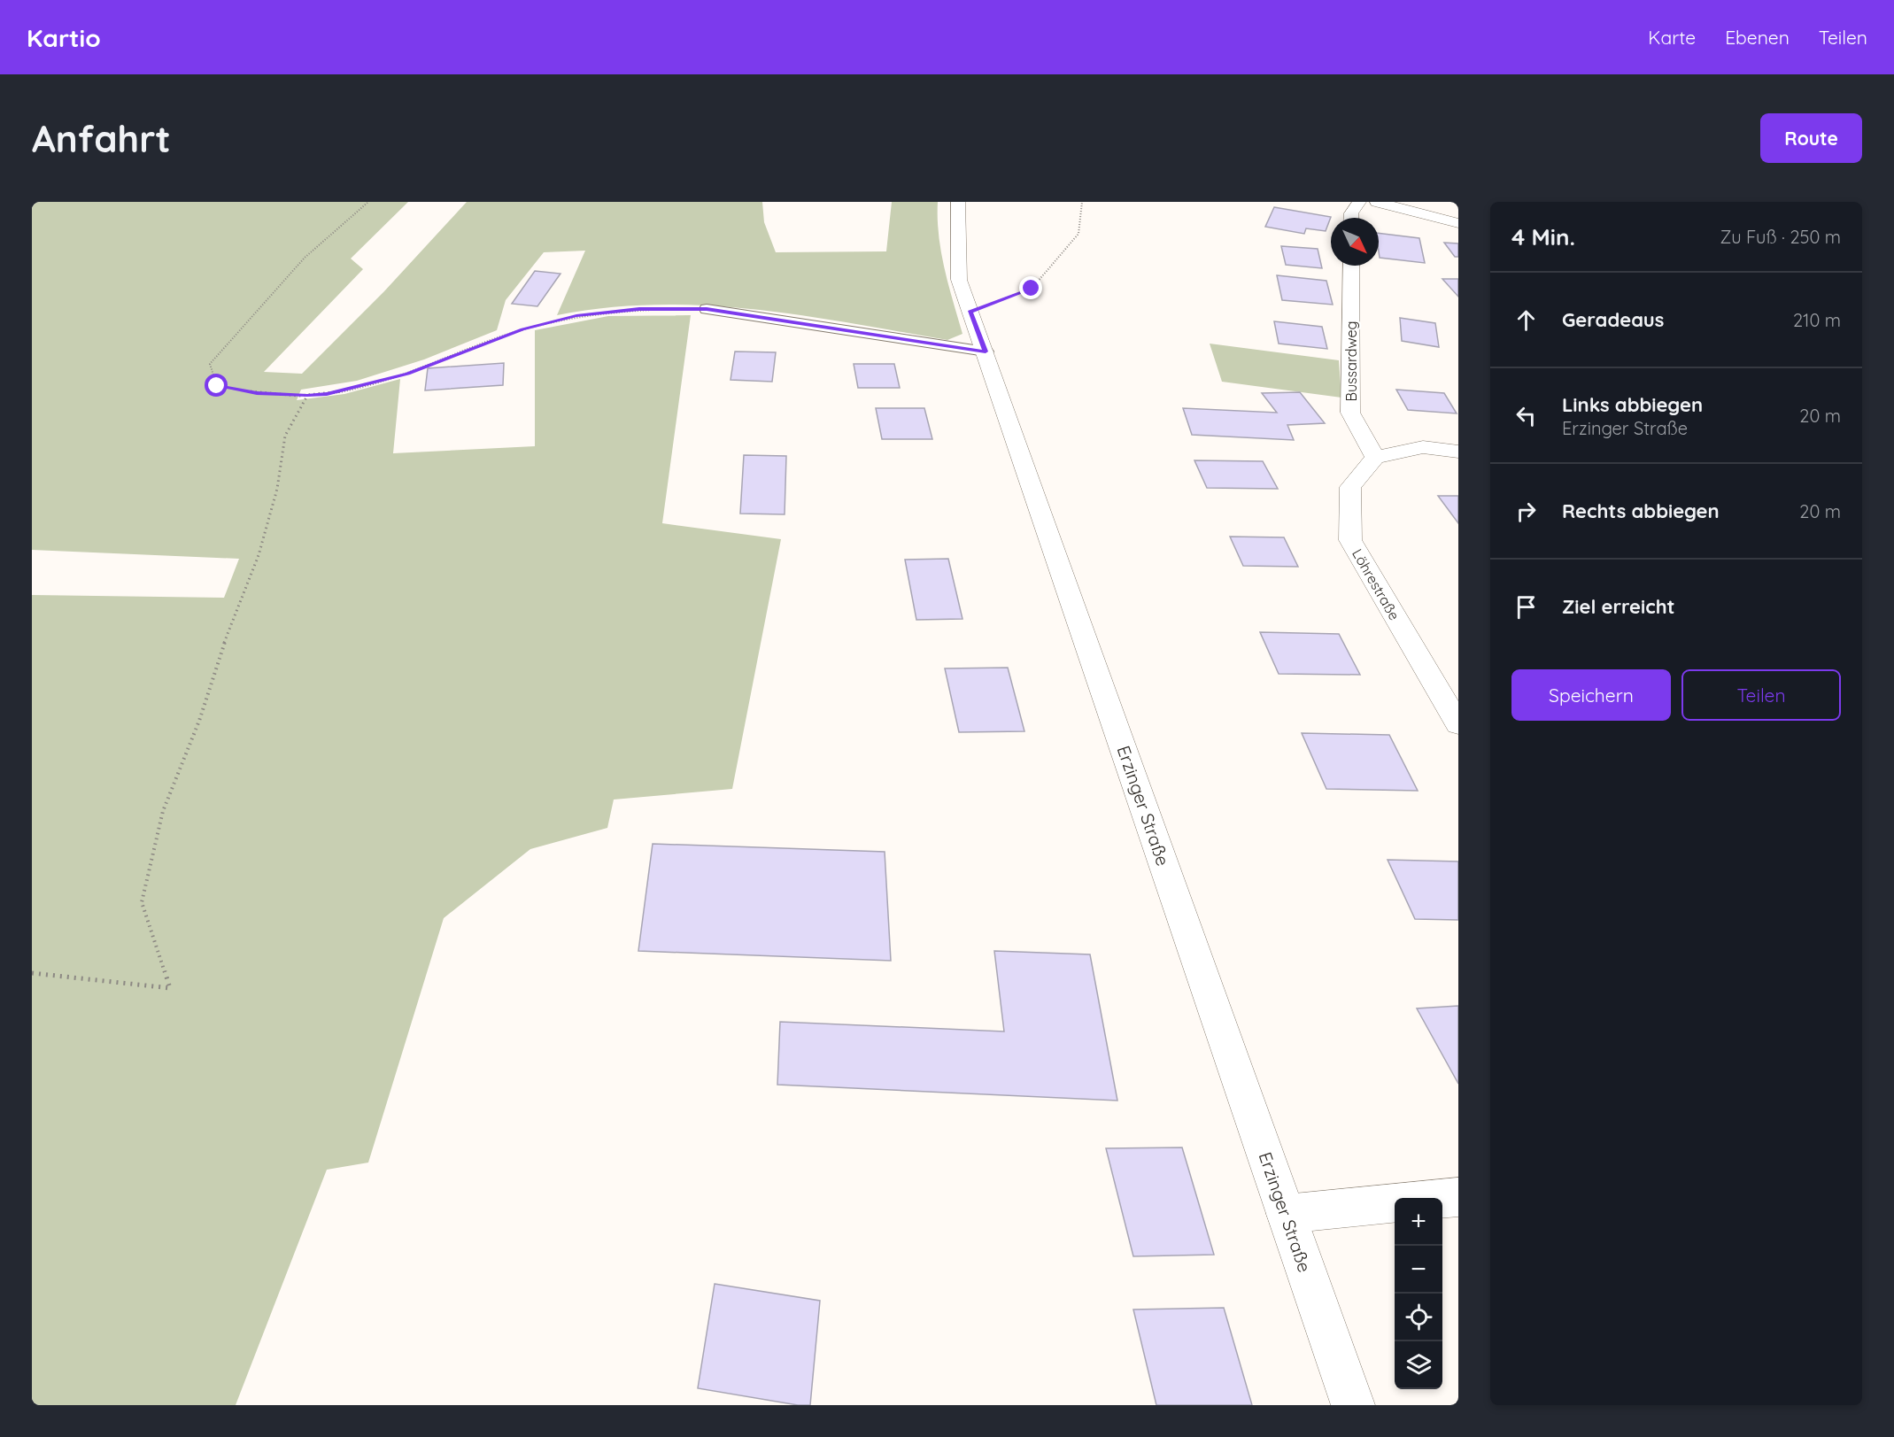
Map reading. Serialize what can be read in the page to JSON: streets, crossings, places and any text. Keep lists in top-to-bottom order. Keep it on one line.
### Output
{"streets":{"street":["Bussardweg","Löhrestraße","Erzinger Straße"]},"crossings":[["Bussardweg","Löhrestraße"]],"north":"bottom right","page":{"header":"Kartio","nav":["Karte","Ebenen","Teilen"],"buttons":["Route",["Speichern","Teilen"]],"title":"Anfahrt","heading":["4 Min.","Zu Fuß · 250 m"],"list":[["Geradeaus","210 m"],["Links abbiegen","Erzinger Straße","20 m"],["Rechts abbiegen","20 m"],"Ziel erreicht"],"map_buttons":["+","−"]}}
